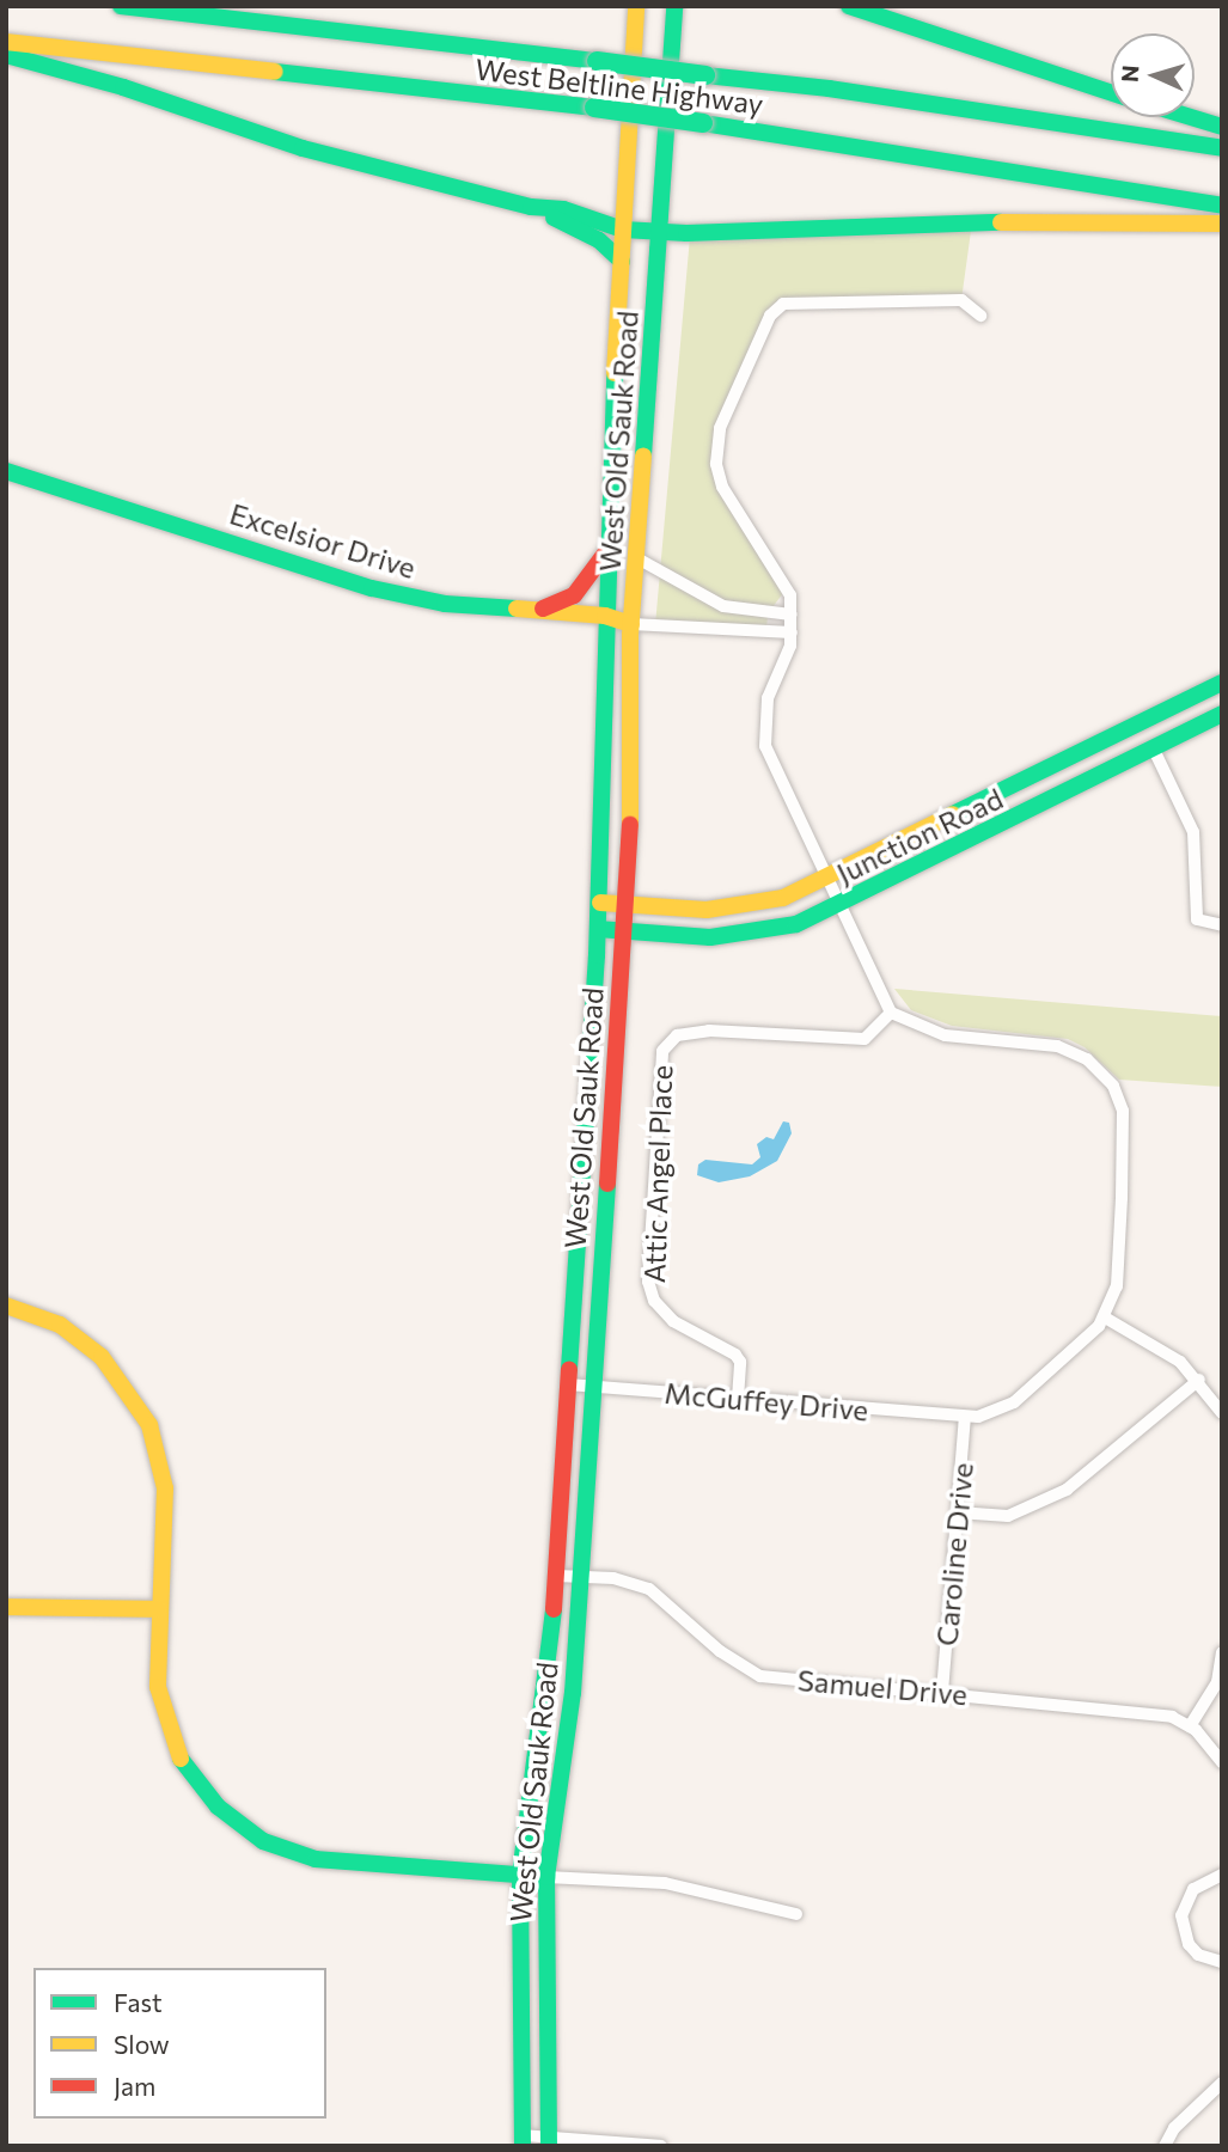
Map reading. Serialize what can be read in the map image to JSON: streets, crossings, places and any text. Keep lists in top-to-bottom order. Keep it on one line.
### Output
{"streets":{"main road":["West Beltline Highway","West Old Sauk Road","Excelsior Drive","Junction Road"],"street":["Attic Angel Place","McGuffey Drive","Caroline Drive","Samuel Drive"]},"crossings":[["West Old Sauk Road","Excelsior Drive"],["West Old Sauk Road","Junction Road"],["West Old Sauk Road","McGuffey Drive"],["West Old Sauk Road","Samuel Drive"],["Attic Angel Place","McGuffey Drive"],["McGuffey Drive","Caroline Drive"],["Caroline Drive","Samuel Drive"]],"legend":["Fast","Slow","Jam"],"north":"left"}
